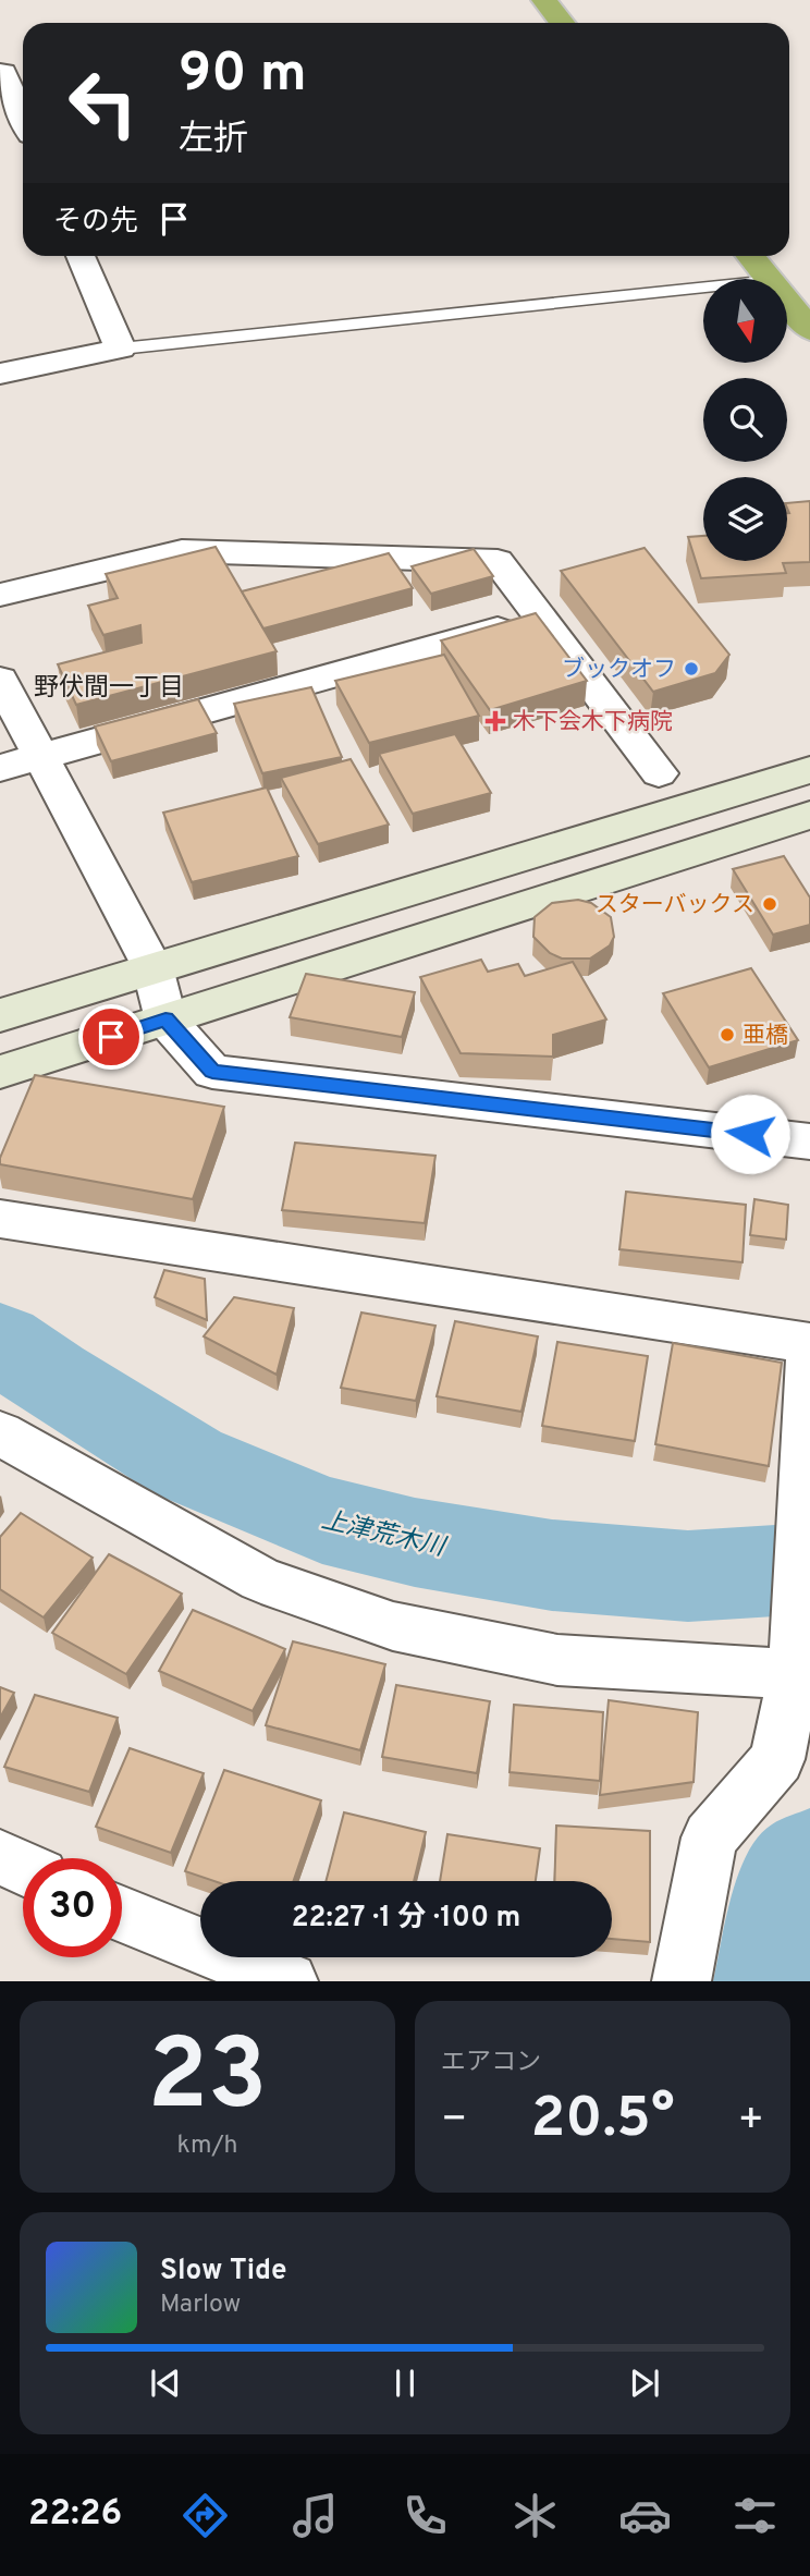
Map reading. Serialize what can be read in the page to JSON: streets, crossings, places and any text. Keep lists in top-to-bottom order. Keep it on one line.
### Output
{"districts":["野伏間一丁目"],"water":["上津荒木川"],"places":{"other":["ブックオフ","スターバックス","亜橋"],"health":["木下会木下病院"]},"north":"bottom","page":{"turn":["90 m","左折"],"then":"その先","limit":"30","trip":"22:27 · 1 分 · 100 m","tile":[["23","km/h"],"エアコン"],"heat":["−","20.5°","+"],"song":["Slow Tide","Marlow"],"tabs":"22:26"}}
